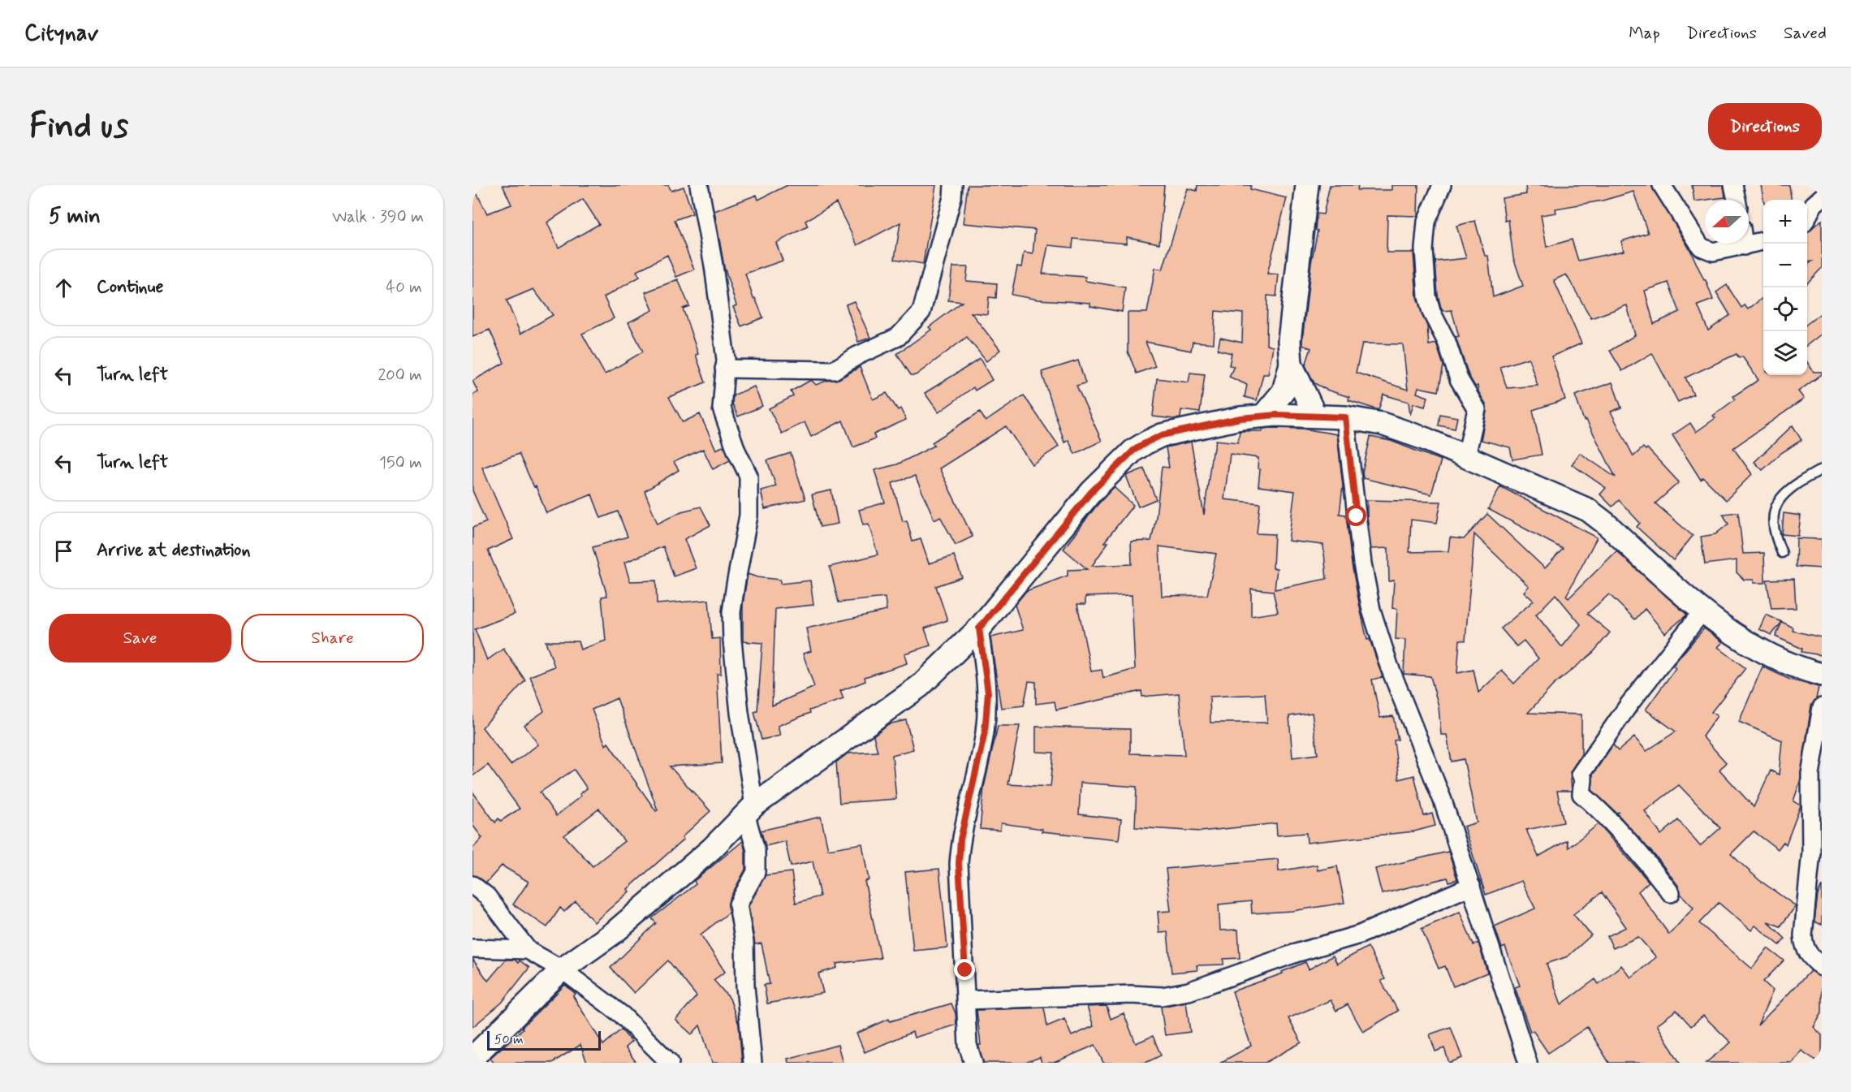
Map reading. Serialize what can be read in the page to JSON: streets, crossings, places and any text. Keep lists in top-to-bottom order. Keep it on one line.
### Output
{"scale_bar":"50 m","north":"left","page":{"header":"Citynav","nav":["Map","Directions","Saved"],"buttons":["Directions",["Save","Share"]],"title":"Find us","heading":["5 min","Walk · 390 m"],"map_buttons":["+","−"],"list":[["Continue","40 m"],["Turn left","200 m"],["Turn left","150 m"],"Arrive at destination"],"scale":"50 m"}}
